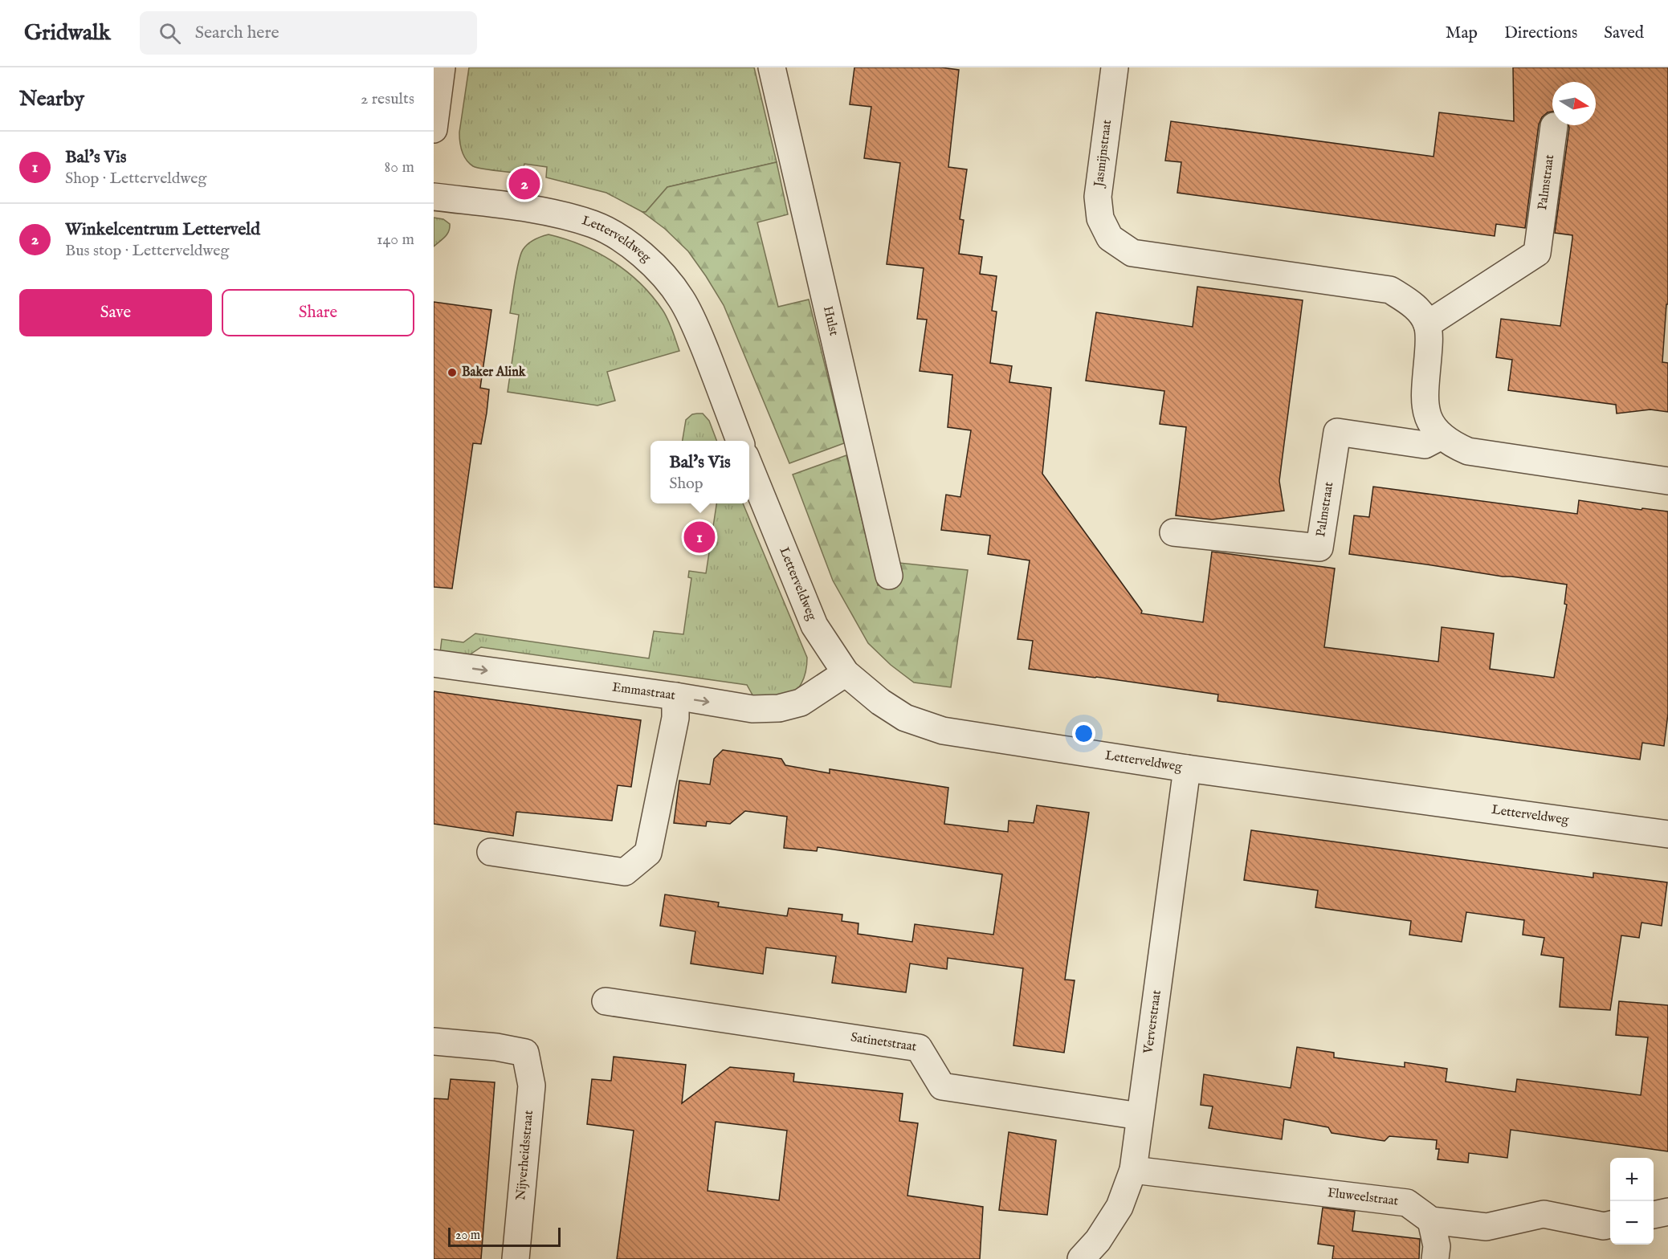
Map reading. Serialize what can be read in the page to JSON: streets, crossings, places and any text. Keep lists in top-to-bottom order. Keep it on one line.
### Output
{"streets":{"street":["Jasmijnstraat","Palmstraat","Letterveldweg","Hulst","Emmastraat","Ververstraat","Satinetstraat","Nijverheidsstraat","Fluweelstraat"]},"crossings":[["Jasmijnstraat","Palmstraat"],["Letterveldweg","Emmastraat"],["Letterveldweg","Ververstraat"],["Ververstraat","Satinetstraat"],["Ververstraat","Fluweelstraat"]],"one_way":["Emmastraat"],"places":["Baker Alink"],"scale_bar":"20 m","north":"right","page":{"header":"Gridwalk","search":"Search here","nav":["Map","Directions","Saved"],"heading":["Nearby","2 results"],"list":[{"mark":"1","name":"Bal's Vis","note":"Shop · Letterveldweg","value":"80 m"},{"mark":"2","name":"Winkelcentrum Letterveld","note":"Bus stop · Letterveldweg","value":"140 m"}],"pins":["2","1"],"buttons":["Save","Share"],"popup":["Bal's Vis","Shop"],"map_buttons":["+","−"],"scale":"20 m"}}
